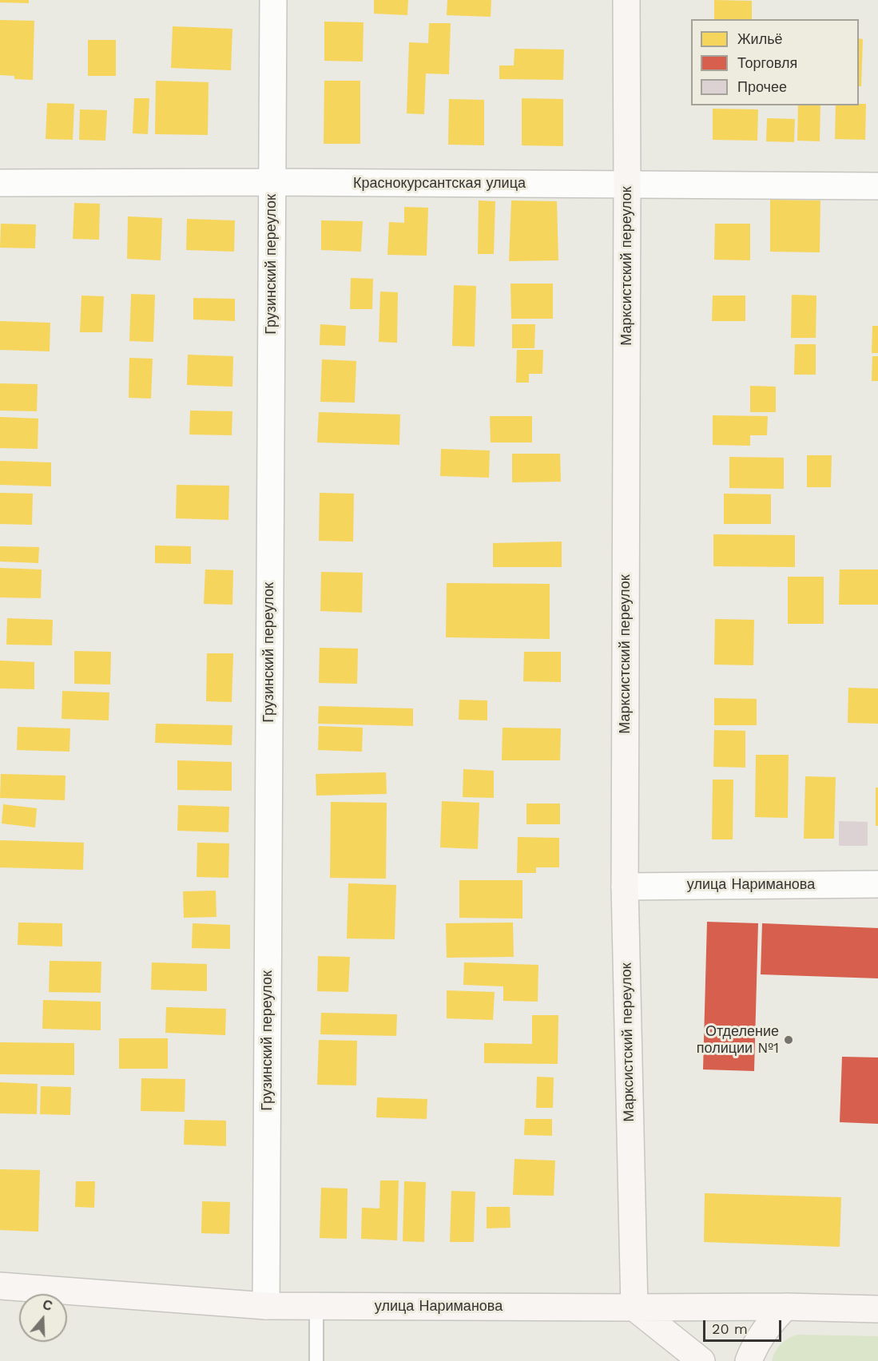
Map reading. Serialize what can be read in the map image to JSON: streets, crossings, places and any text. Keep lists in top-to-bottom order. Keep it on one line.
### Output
{"streets":{"street":["Краснокурсантская улица","Грузинский переулок","Марксистский переулок","улица Нариманова"]},"crossings":[["Краснокурсантская улица","Грузинский переулок"],["Краснокурсантская улица","Марксистский переулок"],["Грузинский переулок","улица Нариманова"],["Марксистский переулок","улица Нариманова"]],"places":["Отделение полиции №1"],"legend":["Жильё","Торговля","Прочее"],"scale_bar":"20 m","north":"top"}
